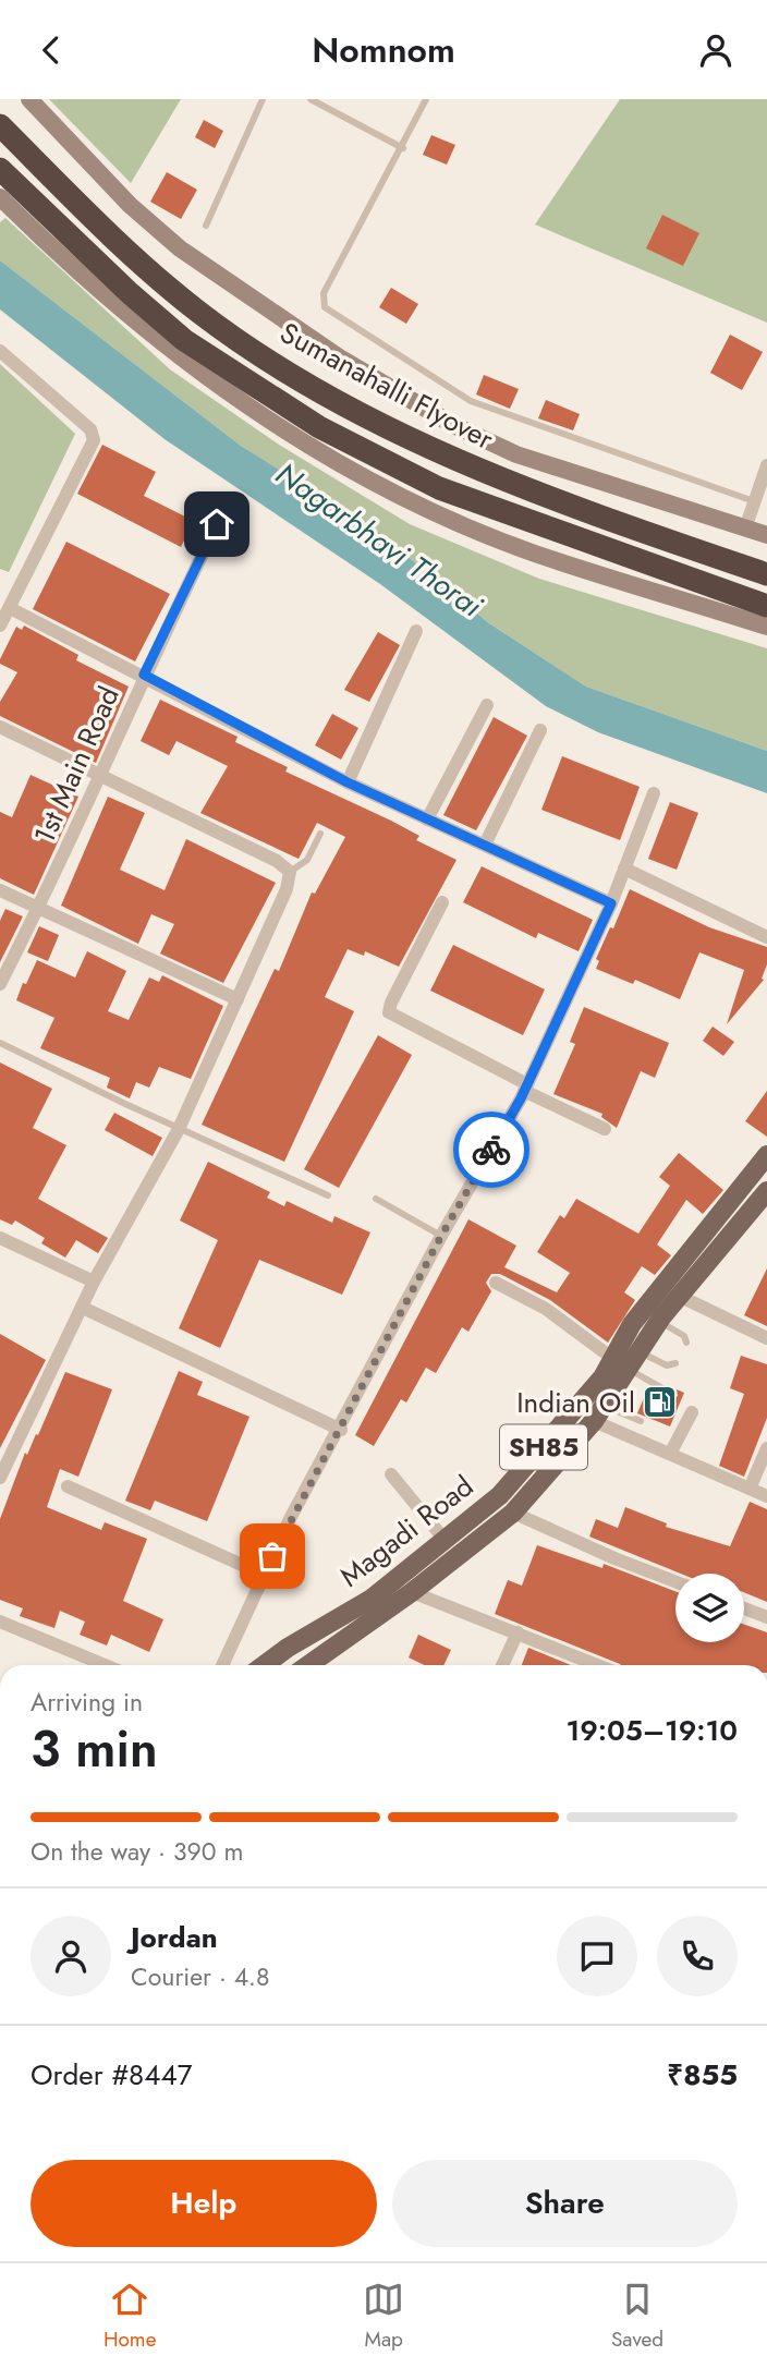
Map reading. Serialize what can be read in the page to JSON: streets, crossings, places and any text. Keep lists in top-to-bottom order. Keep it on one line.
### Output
{"streets":{"highway":["Sumanahalli Flyover"],"main road":["SH85","Magadi Road"],"street":["1st Main Road"]},"water":["Nagarbhavi Thorai"],"places":{"fuel station":["Indian Oil"]},"page":{"header":"Nomnom","heading":["3 min","Arriving in","19:05–19:10"],"panel":["Jordan","Courier · 4.8","Order #8447","₹855"],"bar":"On the way · 390 m","buttons":["Help","Share"],"tabs":["Home","Map","Saved"]}}
